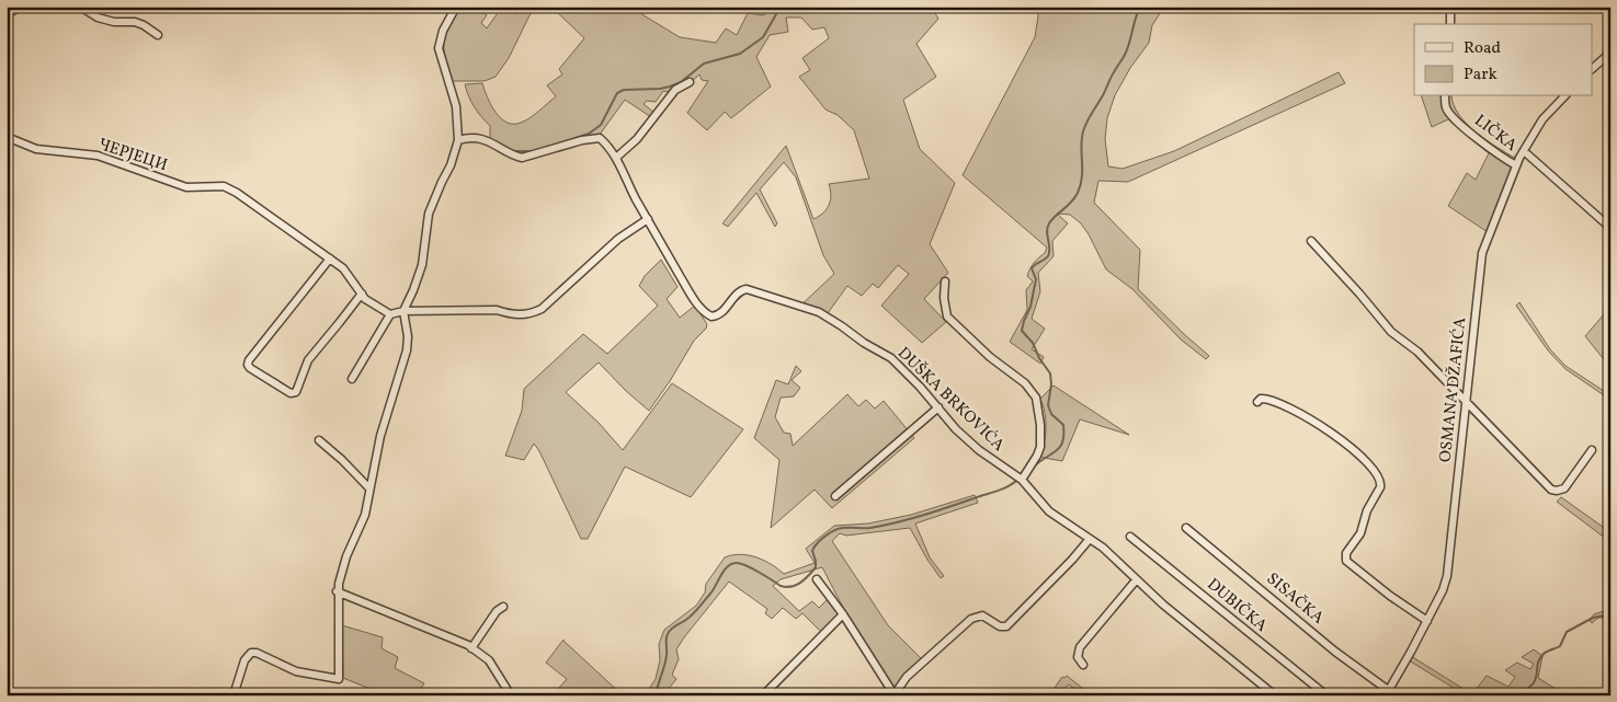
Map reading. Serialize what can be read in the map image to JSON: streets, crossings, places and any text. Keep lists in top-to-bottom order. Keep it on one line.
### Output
{"streets":{"street":["LIČKA","ЧЕРЈЕЦИ","OSMANA DŽAFIĆA","DUŠKA BRKOVIĆA","SISAČKA","DUBIČKA"]},"crossings":[["LIČKA","OSMANA DŽAFIĆA"],["OSMANA DŽAFIĆA","SISAČKA"]],"legend":["Road","Park"]}
